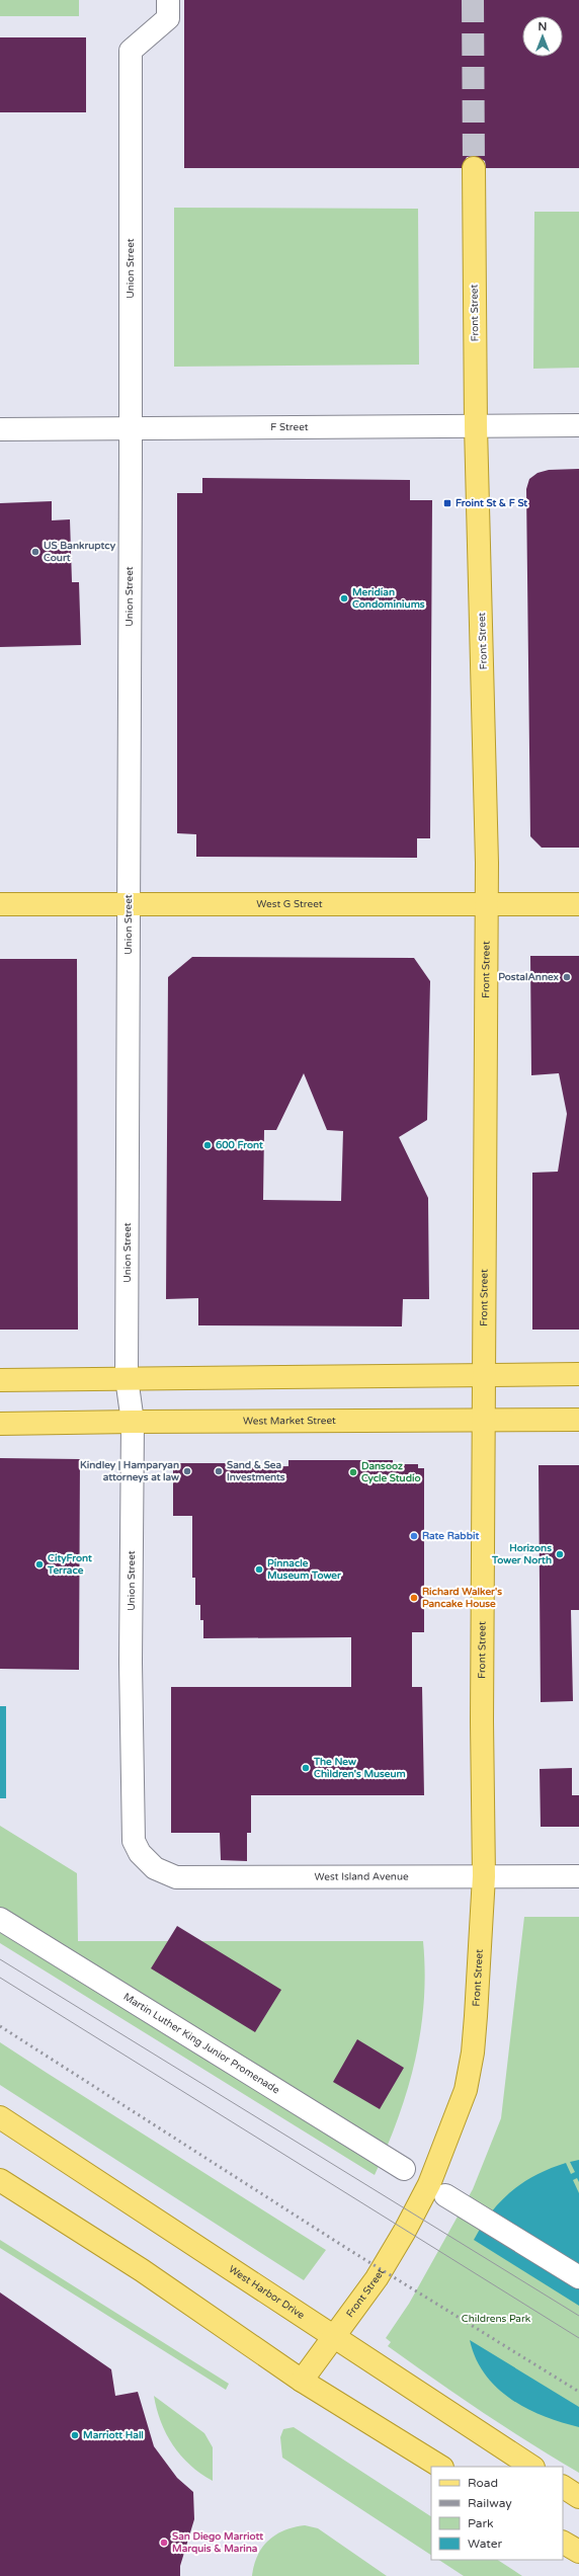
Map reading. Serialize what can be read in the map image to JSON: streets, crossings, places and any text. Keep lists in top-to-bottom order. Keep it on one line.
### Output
{"streets":{"main road":["Front Street","West G Street","West Market Street","West Harbor Drive"],"street":["Union Street","F Street","West Island Avenue","Martin Luther King Junior Promenade"]},"crossings":[["Union Street","F Street"],["Union Street","West G Street"],["Union Street","West Market Street"],["Union Street","West Island Avenue"],["Front Street","F Street"],["Front Street","West G Street"],["Front Street","West Market Street"],["Front Street","West Island Avenue"],["Front Street","West Harbor Drive"]],"parks":["Childrens Park"],"places":{"transit":["Froint St & F St"],"other":["US Bankruptcy Court","Meridian Condominiums","PostalAnnex","600 Front","Kindley | Hamparyan attorneys at law","Sand & Sea Investments","Dansooz Cycle Studio","Rate Rabbit","Horizons Tower North","CityFront Terrace","Pinnacle Museum Tower","Richard Walker's Pancake House","The New Children's Museum","Marriott Hall","San Diego Marriott Marquis & Marina"]},"legend":["Road","Railway","Park","Water"],"north":"top"}
